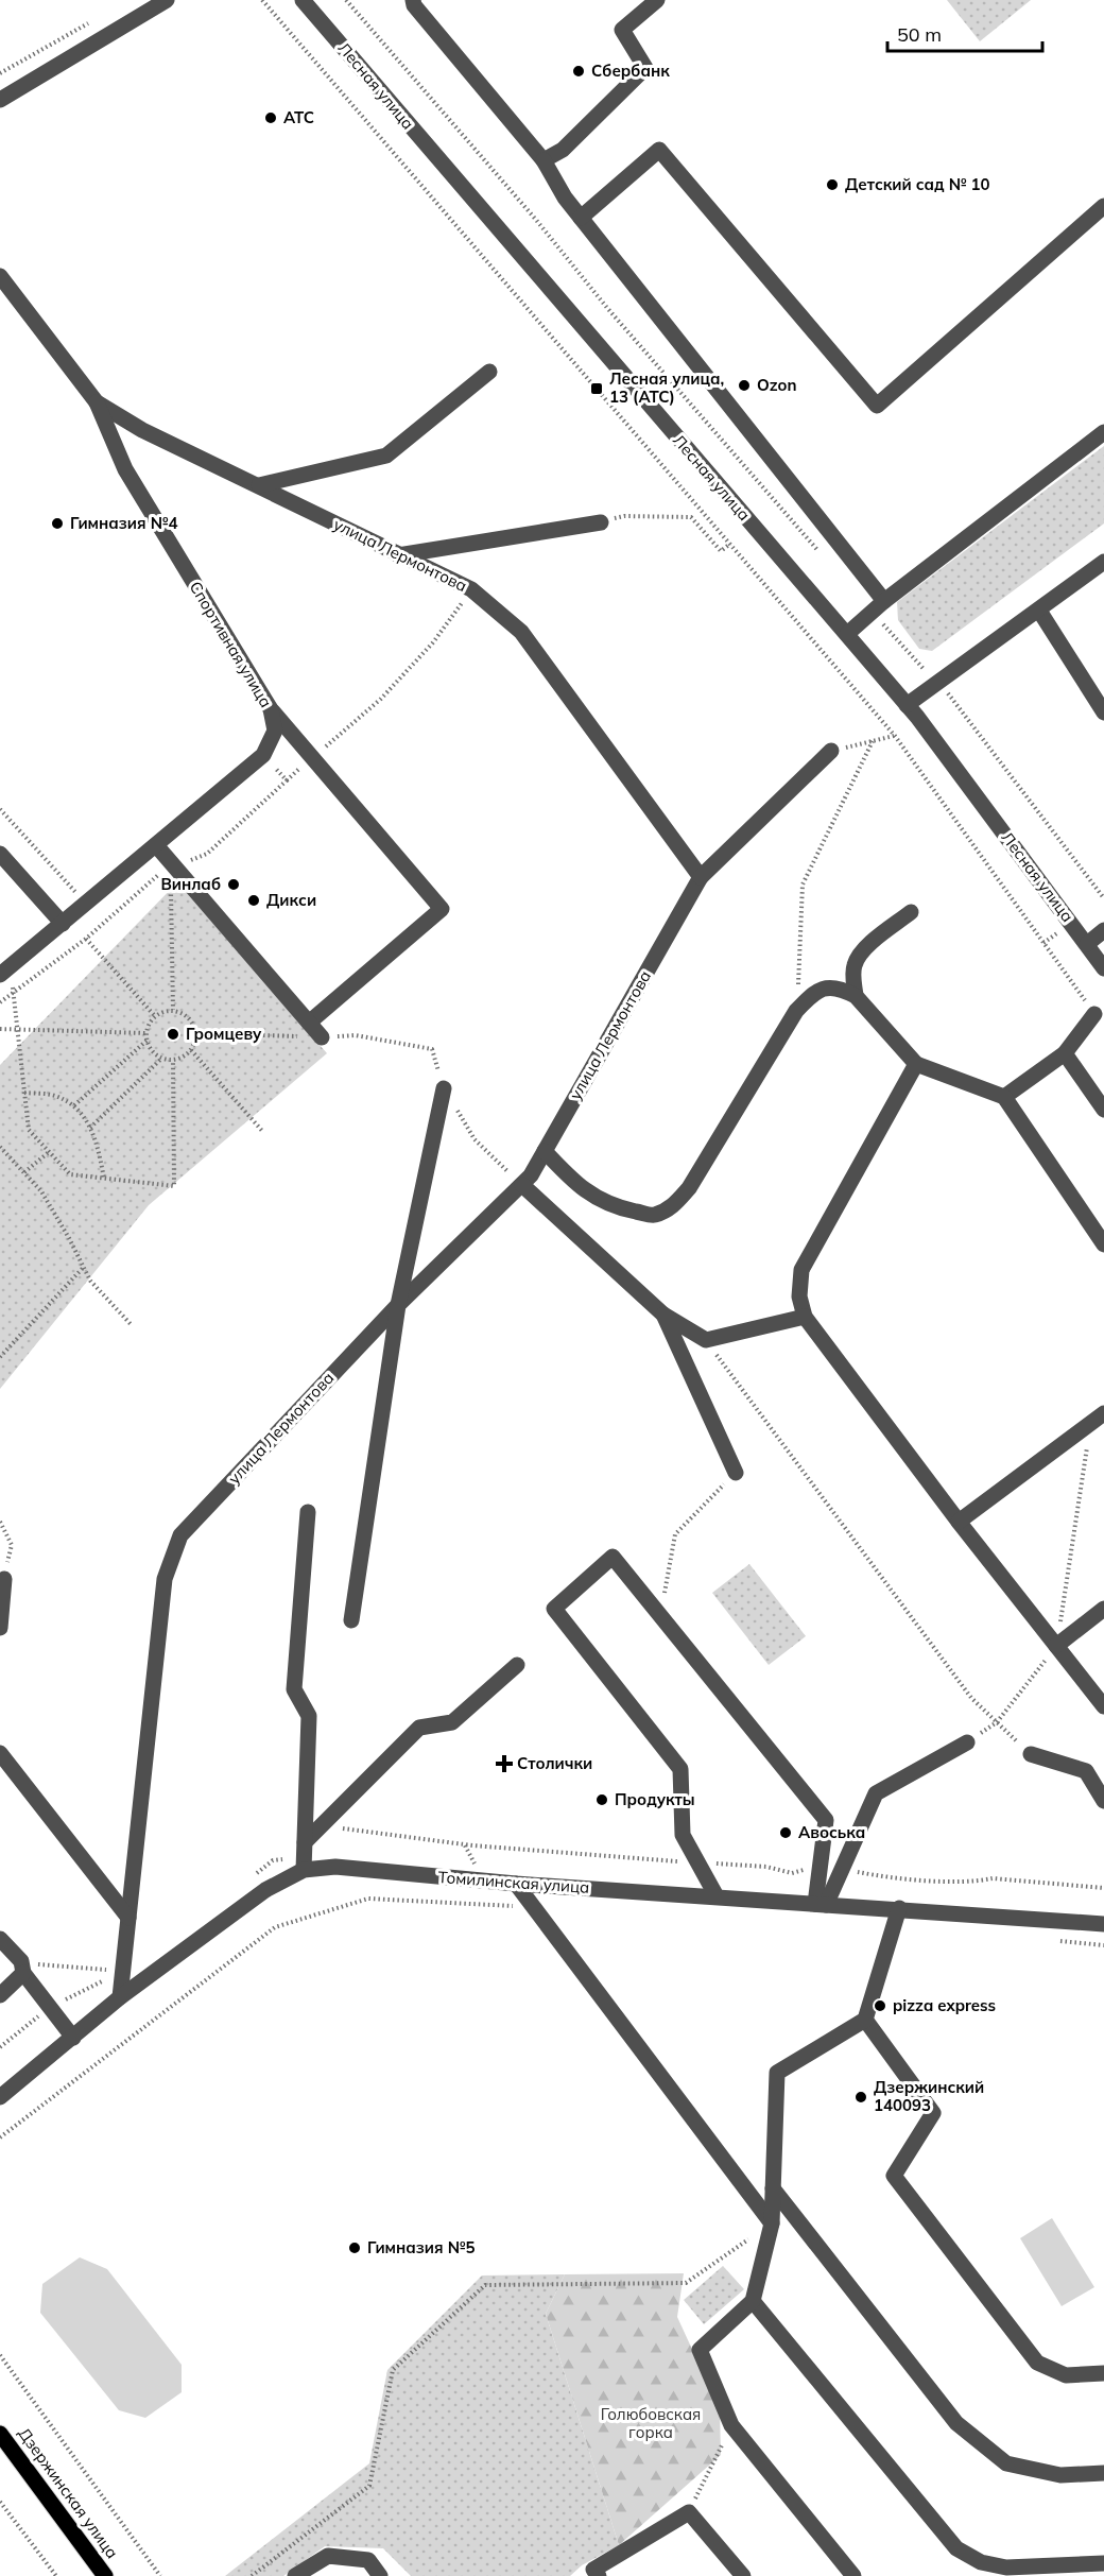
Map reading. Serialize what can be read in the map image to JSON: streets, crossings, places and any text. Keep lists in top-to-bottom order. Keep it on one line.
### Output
{"streets":{"main road":["Дзержинская улица"],"street":["Лесная улица","улица Лермонтова","Спортивная улица","Томилинская улица"]},"crossings":[["улица Лермонтова","Спортивная улица"],["улица Лермонтова","Томилинская улица"]],"parks":["Голюбовская горка"],"places":{"other":["Сбербанк","АТС","Детский сад № 10","Ozon","Гимназия №4","Винлаб","Дикси","Громцеву","Продукты","Авоська","pizza express","Дзержинский 140093","Гимназия №5"],"transit":["Лесная улица, 13 (АТС)"],"health":["Столички"]},"scale_bar":"50 m"}
